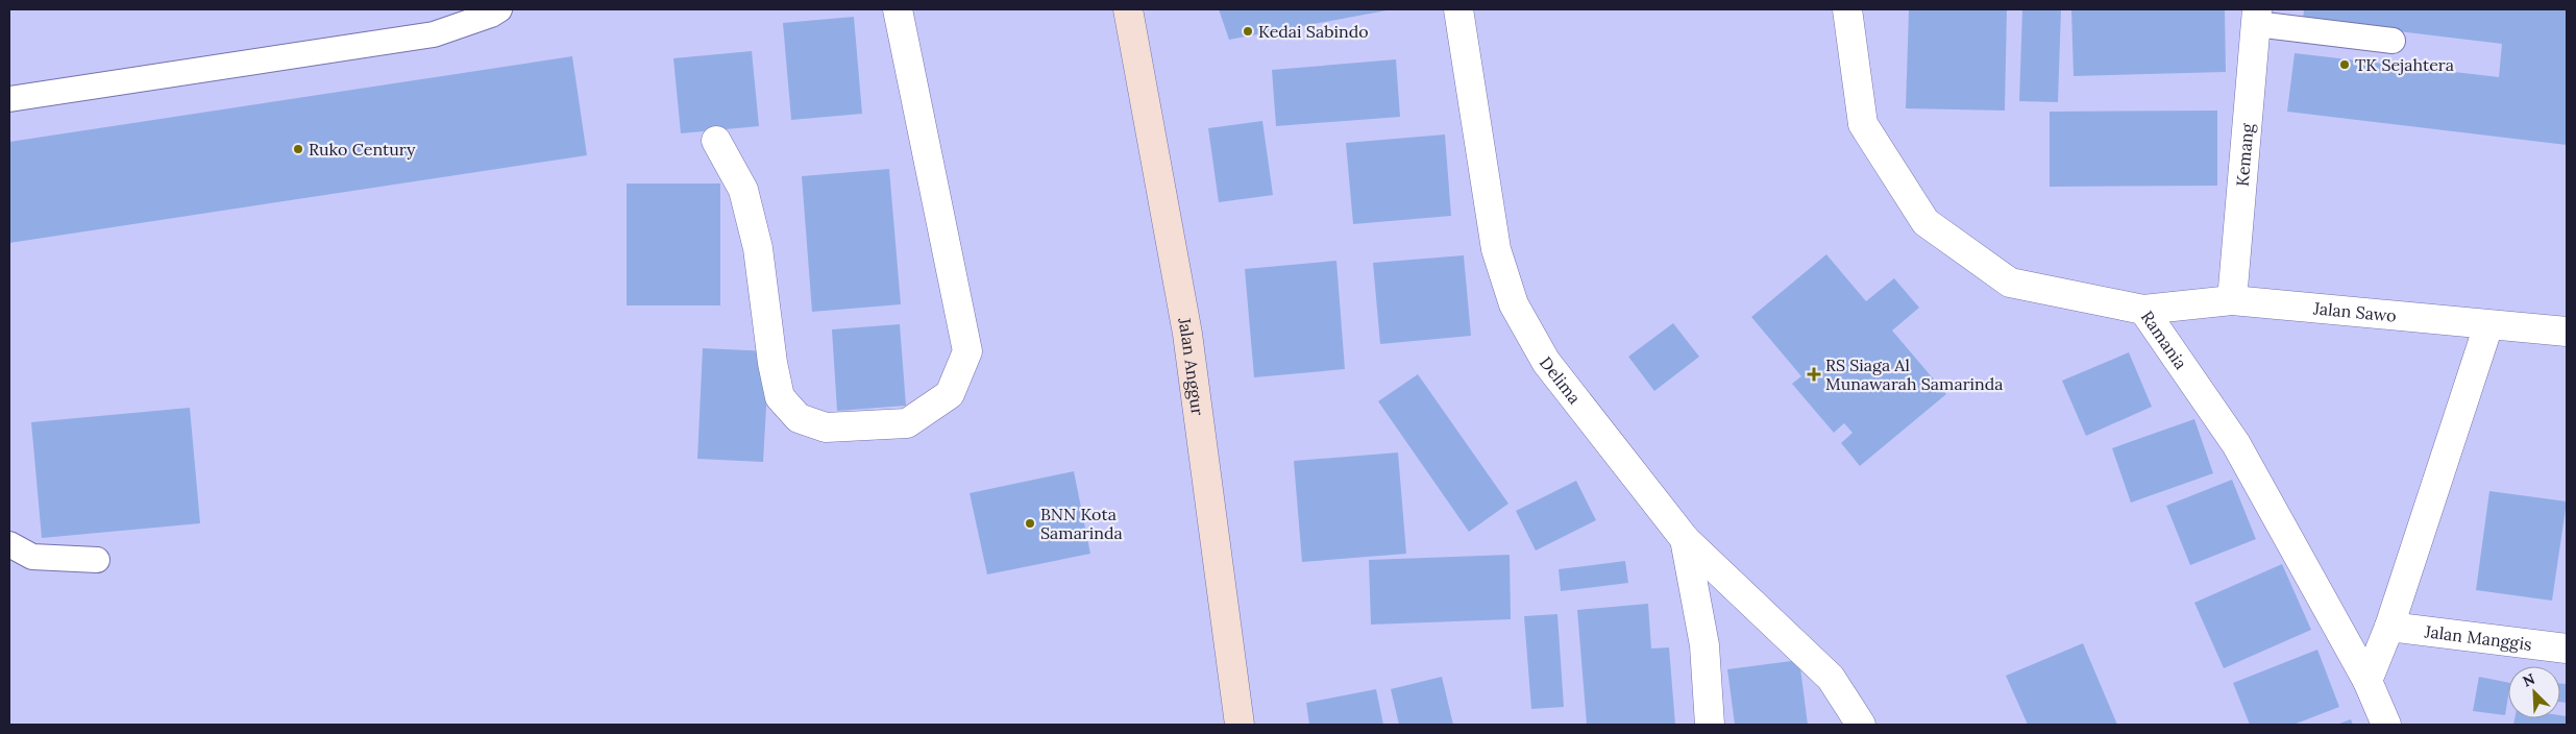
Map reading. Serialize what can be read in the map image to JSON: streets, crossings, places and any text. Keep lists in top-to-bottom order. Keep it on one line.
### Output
{"streets":{"street":["Kemang","Jalan Sawo","Ramania","Jalan Anggur","Delima","Jalan Manggis"]},"crossings":[["Kemang","Jalan Sawo"],["Jalan Sawo","Ramania"]],"places":{"other":["Kedai Sabindo","TK Sejahtera","Ruko Century","BNN Kota Samarinda"],"health":["RS Siaga Al Munawarah Samarinda"]},"north":"top left"}
